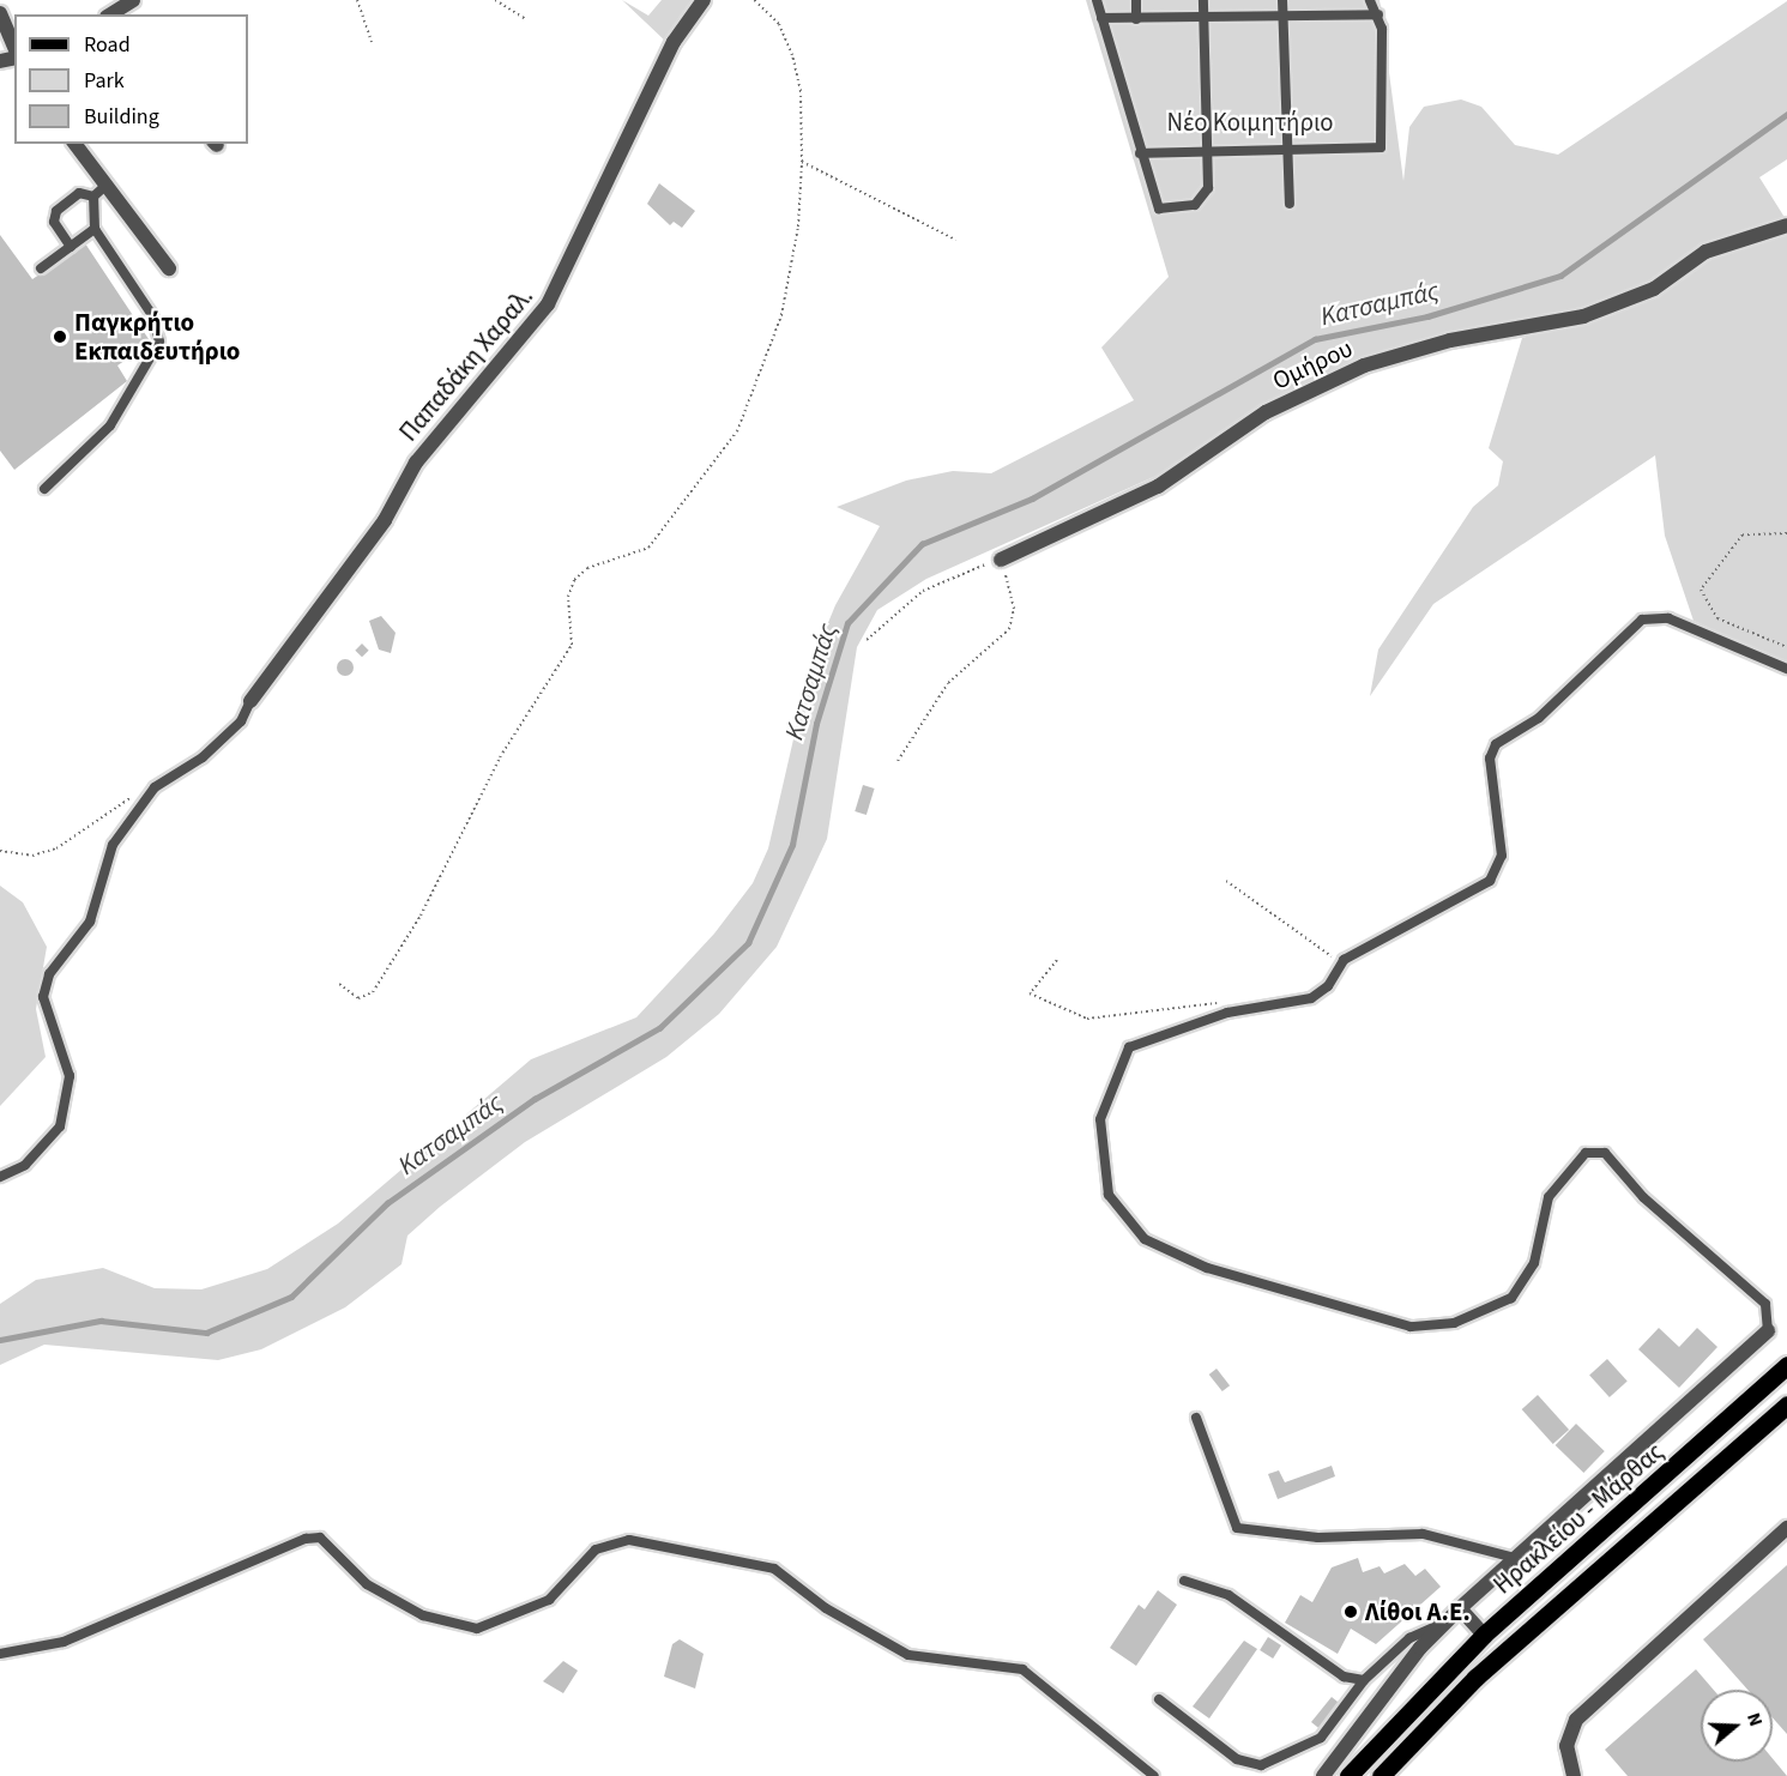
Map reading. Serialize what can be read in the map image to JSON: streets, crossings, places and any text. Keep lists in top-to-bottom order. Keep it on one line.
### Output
{"streets":{"main road":["Ηρακλείου - Μάρθας"],"street":["Παπαδάκη Χαραλ.","Ομήρου"]},"water":["Κατσαμπάς"],"parks":["Νέο Κοιμητήριο"],"places":["Παγκρήτιο Εκπαιδευτήριο","Λίθοι Α.Ε."],"legend":["Road","Park","Building"],"north":"right"}
